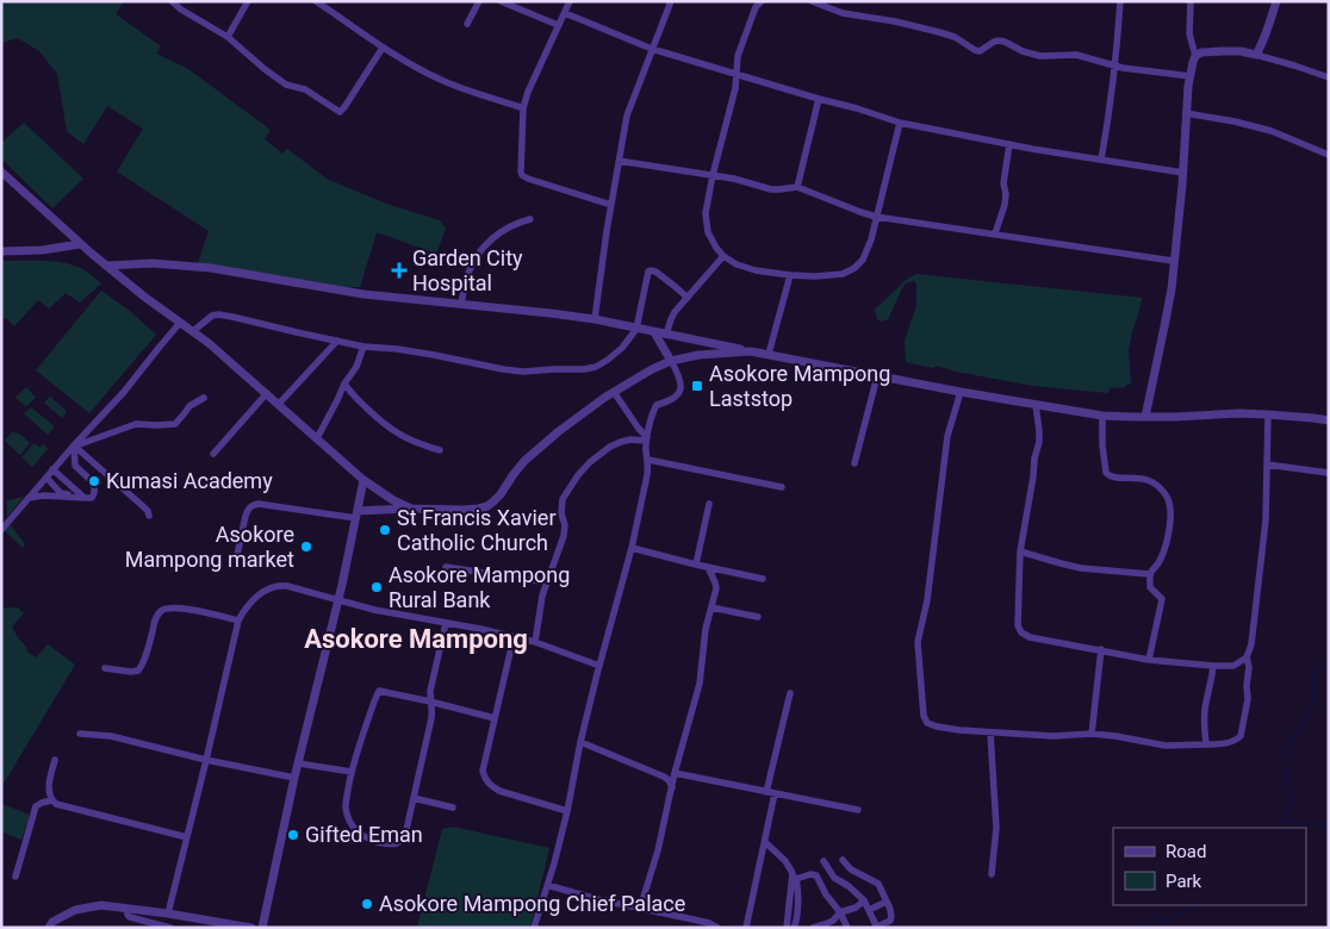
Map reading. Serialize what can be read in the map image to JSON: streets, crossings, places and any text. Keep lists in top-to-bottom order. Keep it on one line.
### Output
{"districts":["Asokore Mampong"],"places":{"health":["Garden City Hospital"],"transit":["Asokore Mampong Laststop"],"other":["Kumasi Academy","St Francis Xavier Catholic Church","Asokore Mampong market","Asokore Mampong Rural Bank","Gifted Eman","Asokore Mampong Chief Palace"]},"legend":["Road","Park"]}
